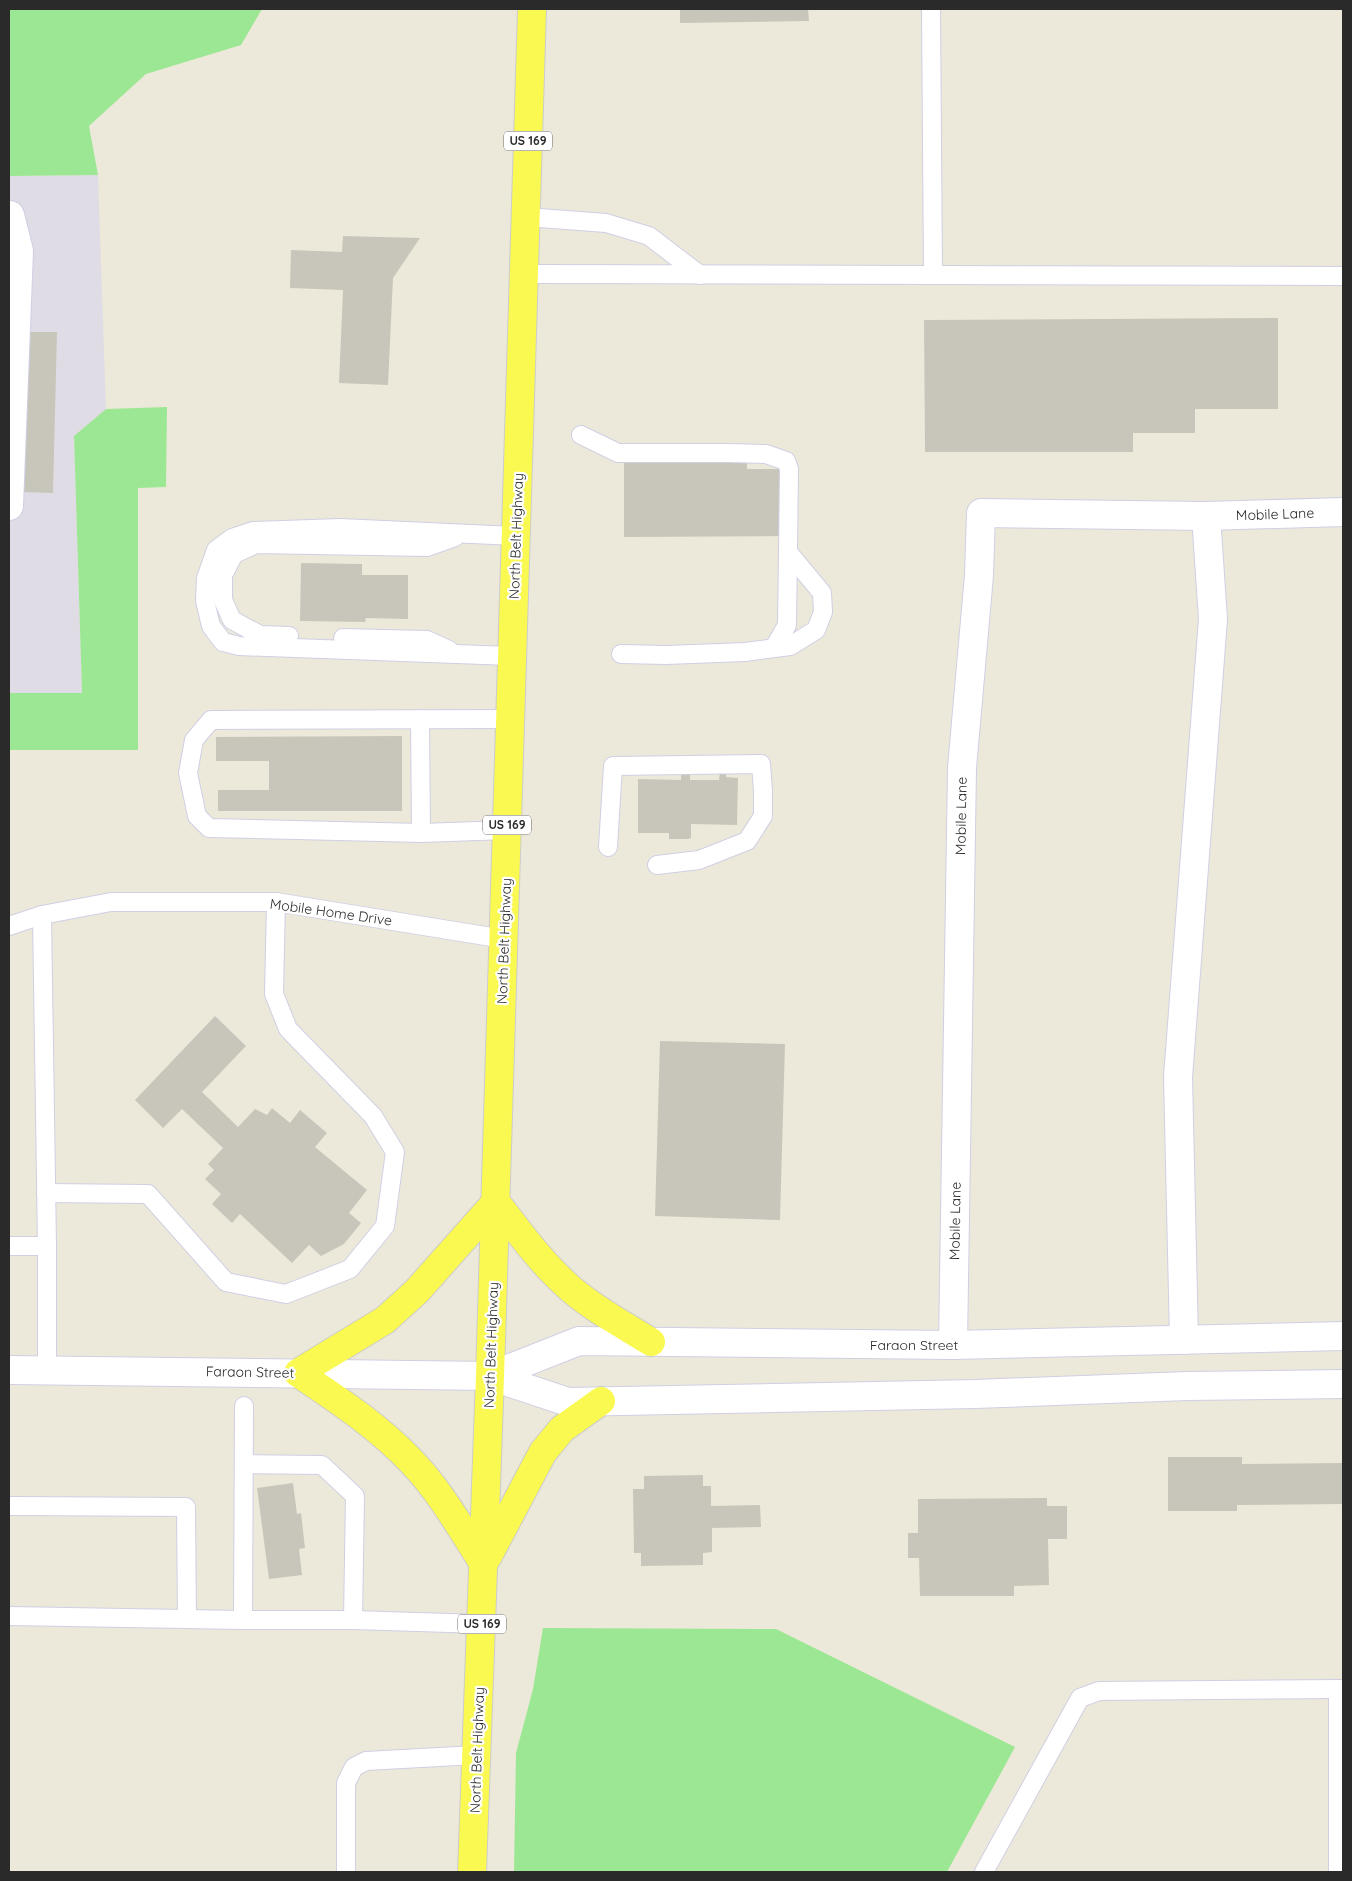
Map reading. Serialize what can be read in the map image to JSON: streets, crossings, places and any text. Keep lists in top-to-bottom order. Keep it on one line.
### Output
{"streets":{"main road":["US 169","North Belt Highway"],"street":["Mobile Lane","Faraon Street"],"lane":["Mobile Home Drive"]},"crossings":[["Mobile Lane","Faraon Street"],["North Belt Highway","Mobile Home Drive"],["North Belt Highway","Faraon Street"]]}
